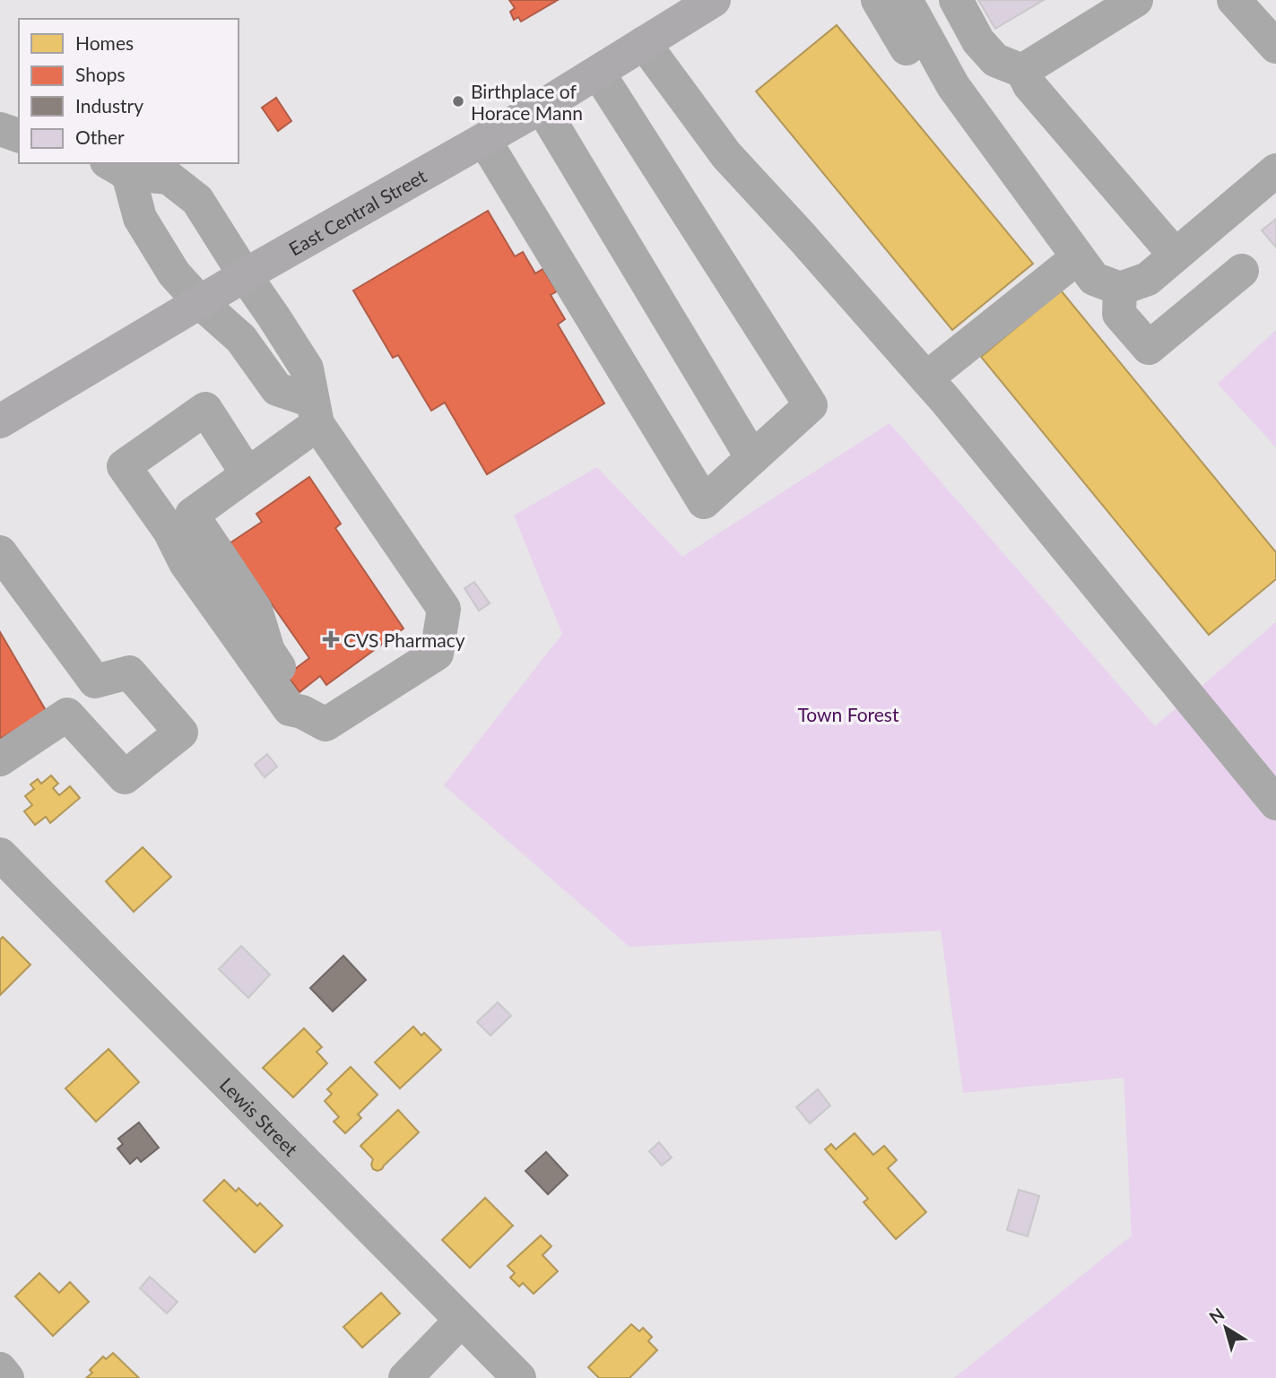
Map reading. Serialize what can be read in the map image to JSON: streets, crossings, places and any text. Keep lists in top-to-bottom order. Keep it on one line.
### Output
{"streets":{"main road":["East Central Street"],"street":["Lewis Street"]},"parks":["Town Forest"],"places":{"other":["Birthplace of Horace Mann"],"health":["CVS Pharmacy"]},"legend":["Homes","Shops","Industry","Other"],"north":"top left"}
